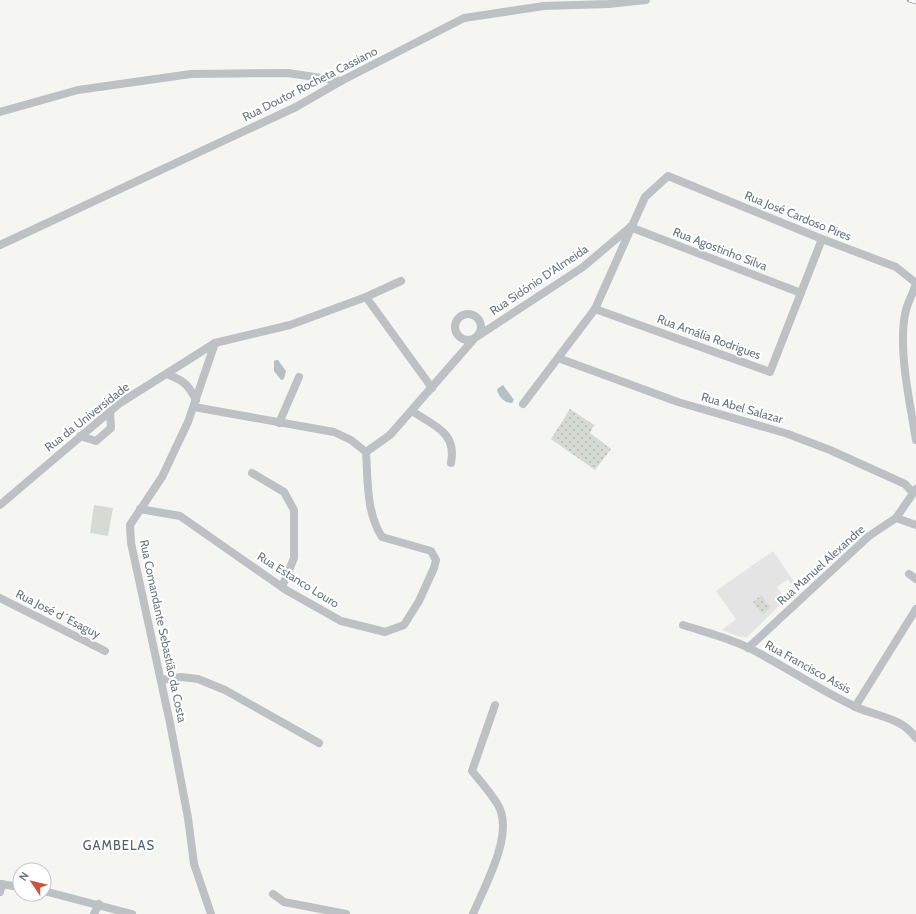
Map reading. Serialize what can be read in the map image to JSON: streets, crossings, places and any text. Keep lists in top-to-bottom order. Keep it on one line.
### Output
{"streets":{"street":["Rua Doutor Rocheta Cassiano","Rua José Cardoso Pires","Rua Agostinho Silva","Rua Sidónio D'Almeida","Rua Amália Rodrigues","Rua Abel Salazar","Rua da Universidade","Rua Manuel Alexandre","Rua Estanco Louro","Rua José d´Esaguy","Rua Comandante Sebastião da Costa","Rua Francisco Assis"]},"crossings":[["Rua José Cardoso Pires","Rua Agostinho Silva"],["Rua José Cardoso Pires","Rua Sidónio D'Almeida"],["Rua José Cardoso Pires","Rua Amália Rodrigues"],["Rua Agostinho Silva","Rua Sidónio D'Almeida"],["Rua Agostinho Silva","Rua Amália Rodrigues"],["Rua Sidónio D'Almeida","Rua Estanco Louro"],["Rua da Universidade","Rua Comandante Sebastião da Costa"],["Rua Manuel Alexandre","Rua Francisco Assis"],["Rua Estanco Louro","Rua Comandante Sebastião da Costa"]],"districts":["GAMBELAS"],"north":"top left"}
